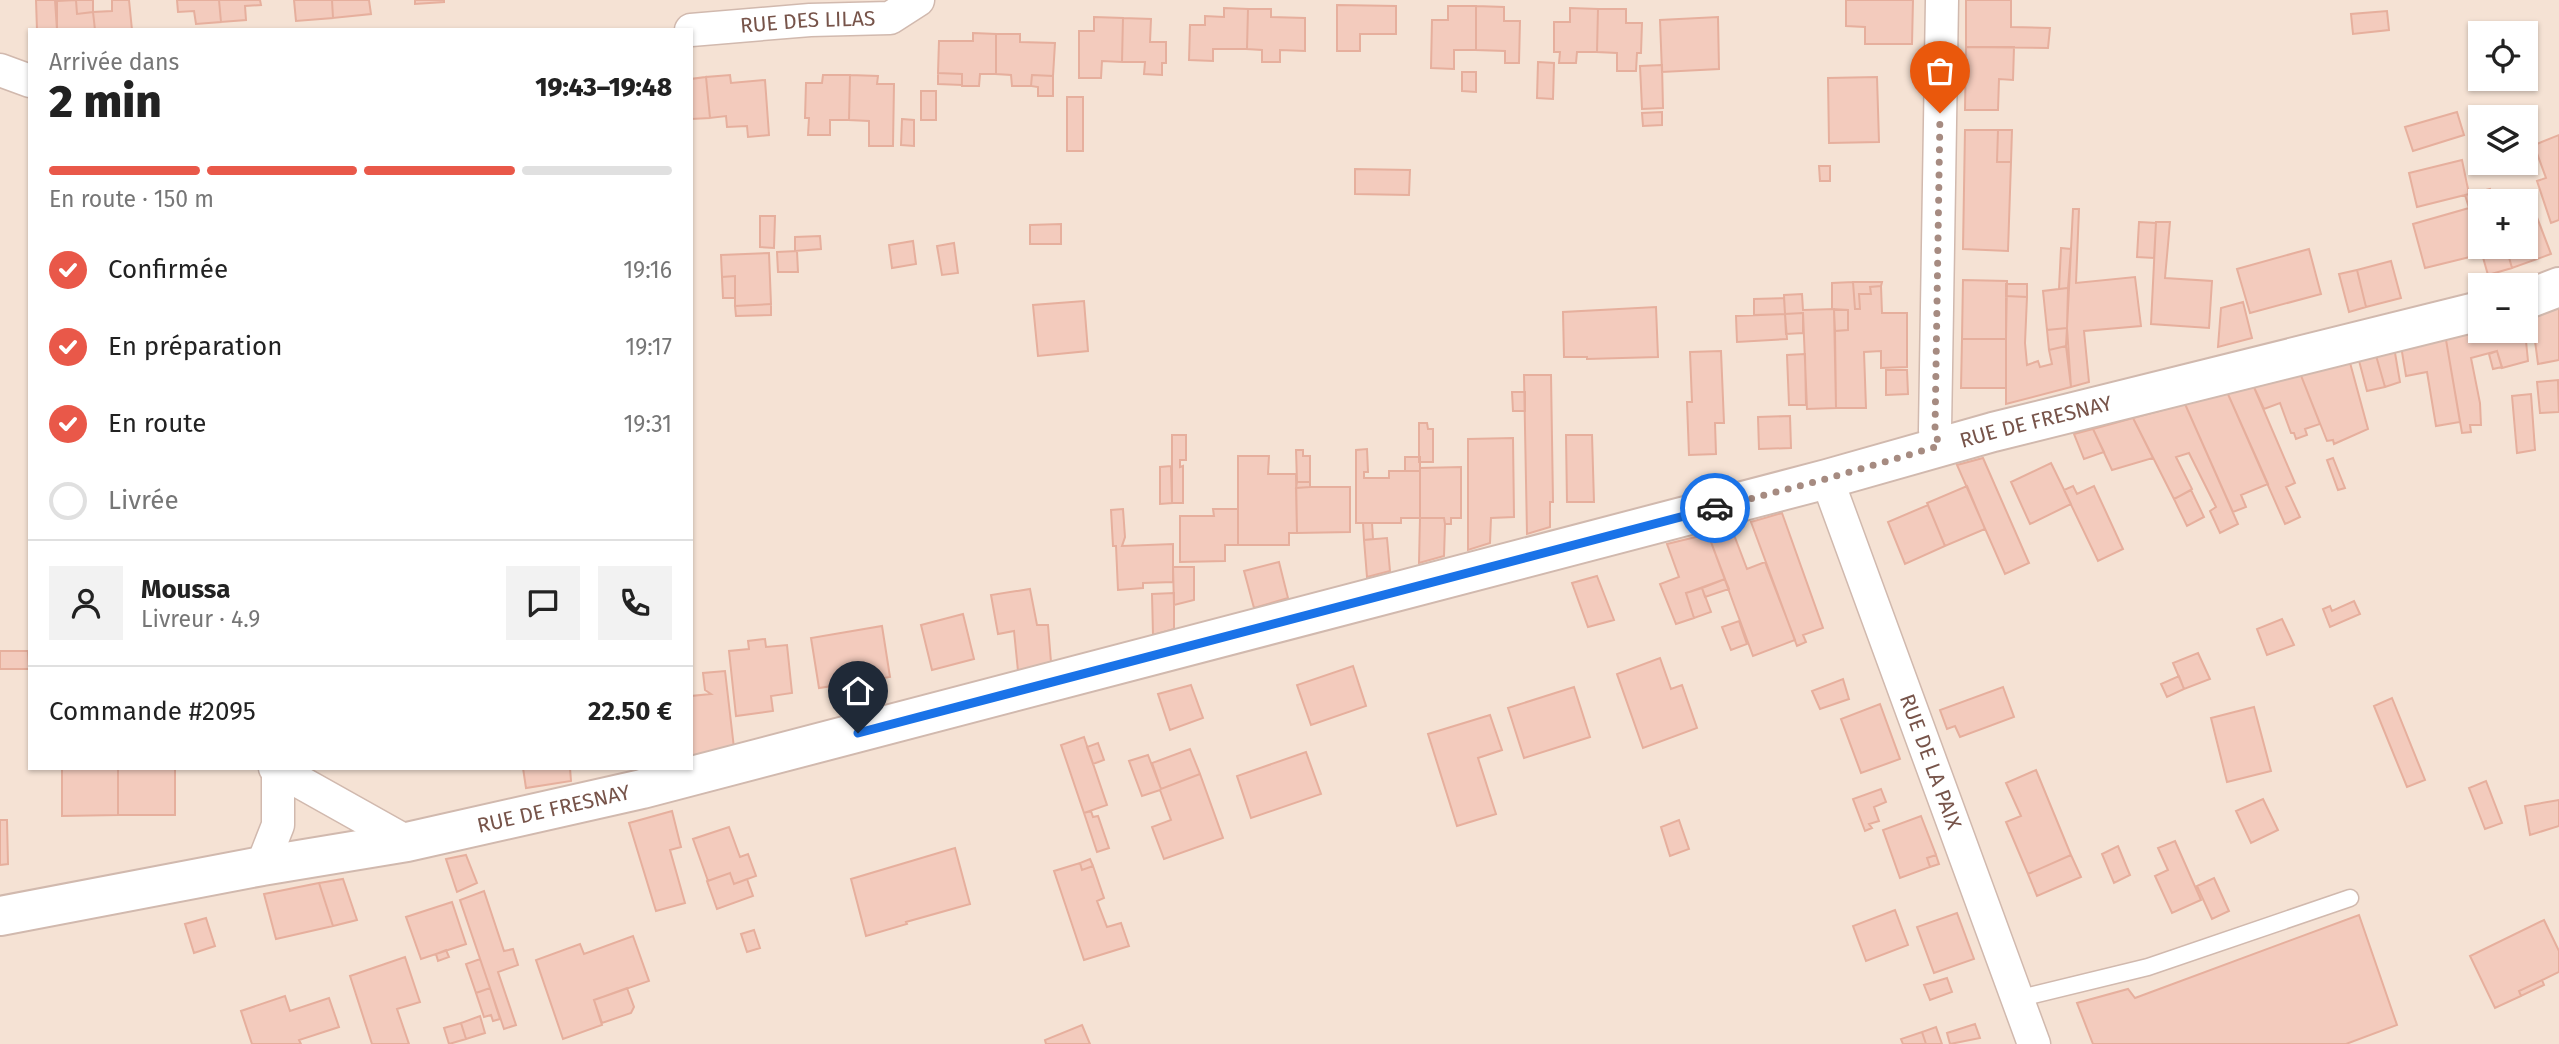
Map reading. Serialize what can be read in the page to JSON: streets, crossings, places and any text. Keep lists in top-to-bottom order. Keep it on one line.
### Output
{"streets":{"street":["RUE DES LILAS","RUE DE FRESNAY","RUE DE LA PAIX"]},"crossings":[["RUE DE FRESNAY","RUE DE LA PAIX"]],"page":{"map_buttons":["+","−"],"heading":["2 min","Arrivée dans","19:43–19:48"],"panel":["Moussa","Livreur · 4.9","Commande #2095","22.50 €"],"bar":"En route · 150 m","list":[["Confirmée","19:16"],["En préparation","19:17"],["En route","19:31"],"Livrée"]}}
